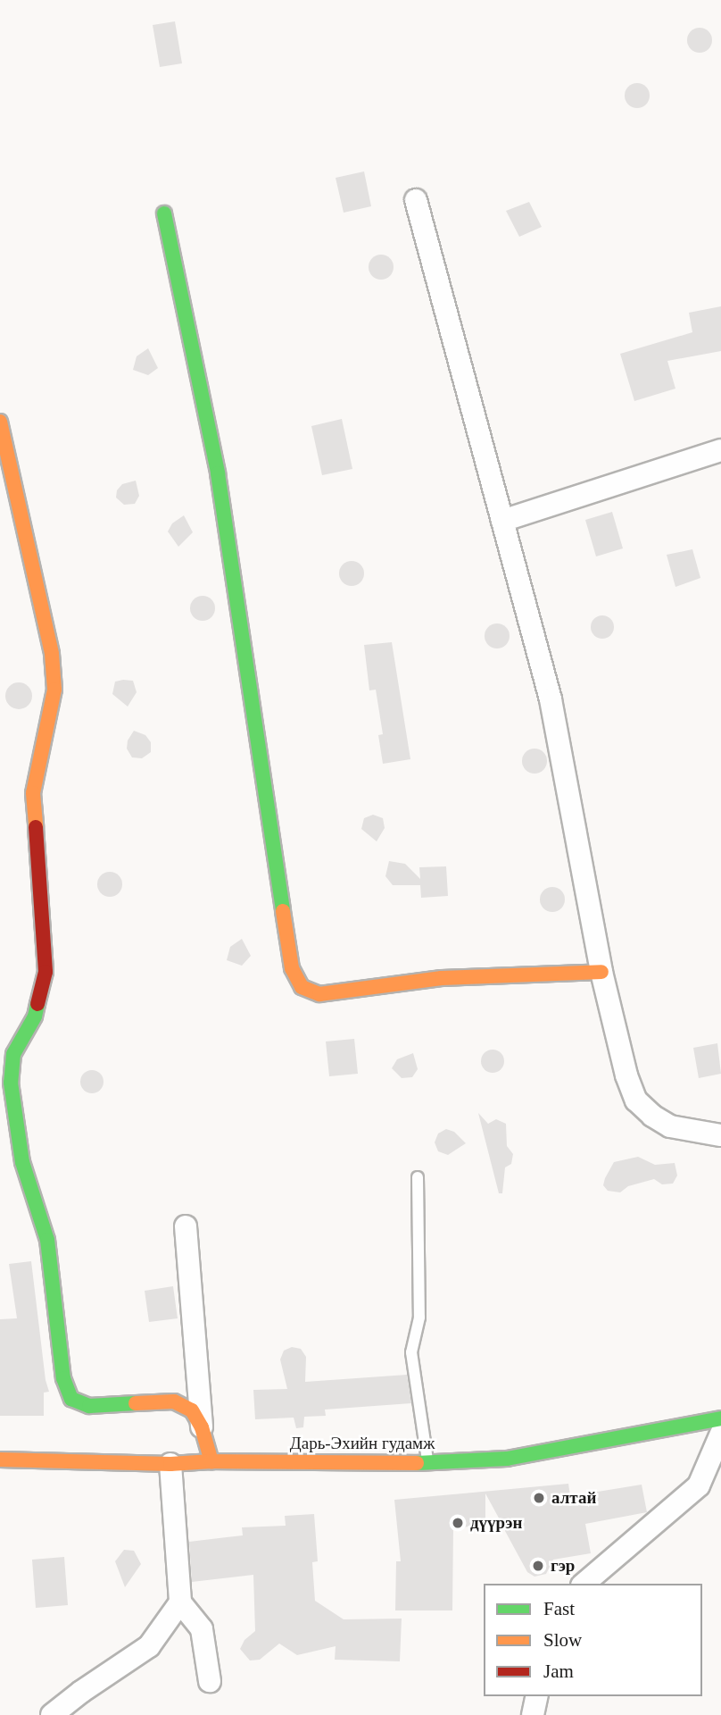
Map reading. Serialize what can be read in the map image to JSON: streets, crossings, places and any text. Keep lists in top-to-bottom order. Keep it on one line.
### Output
{"streets":{"street":["Дарь-Эхийн гудамж"]},"places":["алтай","дүүрэн","гэр"],"legend":["Fast","Slow","Jam"]}
